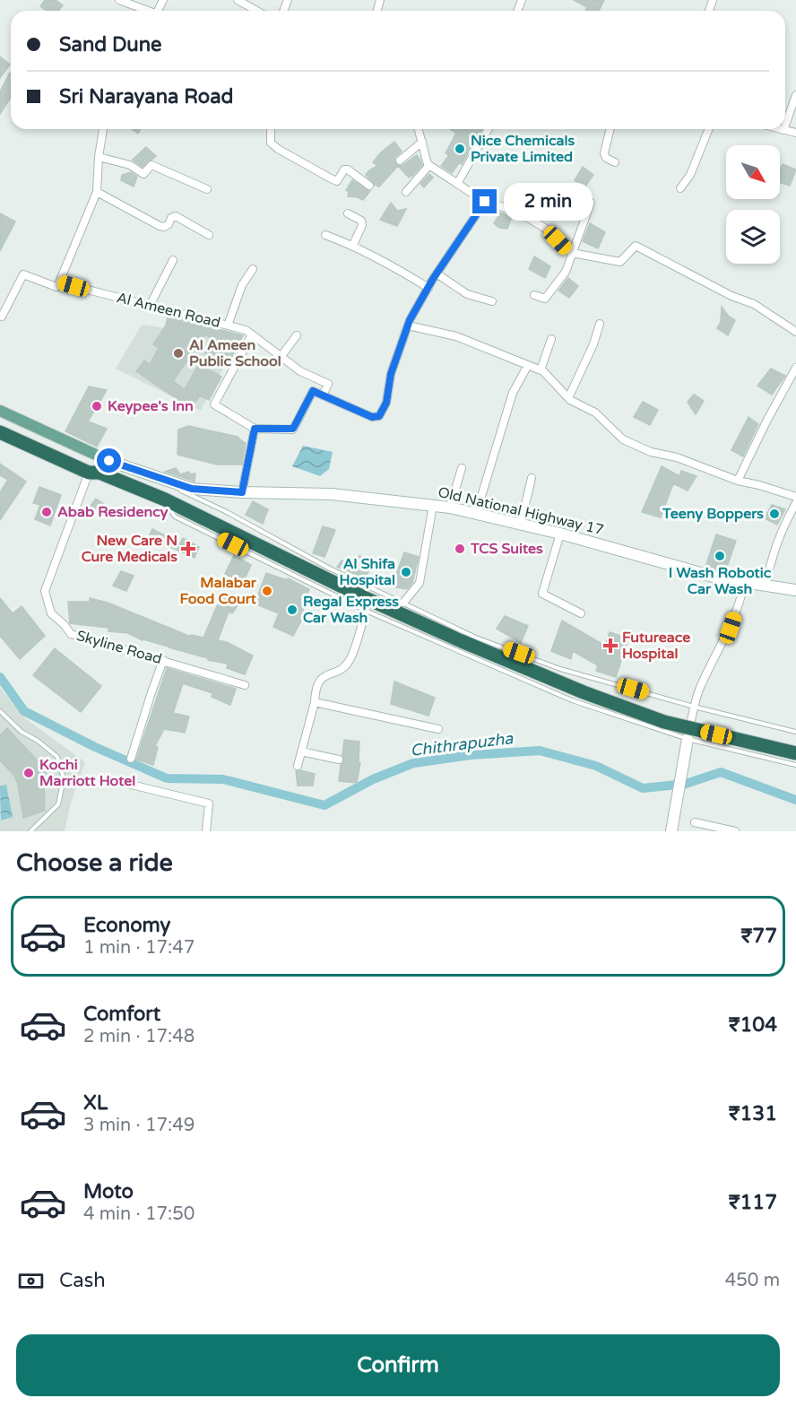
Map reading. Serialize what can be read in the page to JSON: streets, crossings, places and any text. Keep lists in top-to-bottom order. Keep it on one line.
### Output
{"streets":{"main road":["Old National Highway 17"],"street":["Al Ameen Road","Skyline Road"]},"water":["Chithrapuzha"],"places":{"other":["Nice Chemicals Private Limited","Al Ameen Public School","Keypee's Inn","Abab Residency","Teeny Boppers","TCS Suites","I Wash Robotic Car Wash","Al Shifa Hospital","Malabar Food Court","Regal Express Car Wash","Kochi Marriott Hotel"],"health":["New Care N Cure Medicals","Futureace Hospital"]},"north":"bottom right","page":{"banner":["Sand Dune","Sri Narayana Road"],"bubble":"2 min","heading":"Choose a ride","list":[{"name":"Economy","note":"1 min · 17:47","value":"₹77"},{"name":"Comfort","note":"2 min · 17:48","value":"₹104"},{"name":"XL","note":"3 min · 17:49","value":"₹131"},{"name":"Moto","note":"4 min · 17:50","value":"₹117"}],"pay":["Cash","450 m"],"buttons":"Confirm"}}
